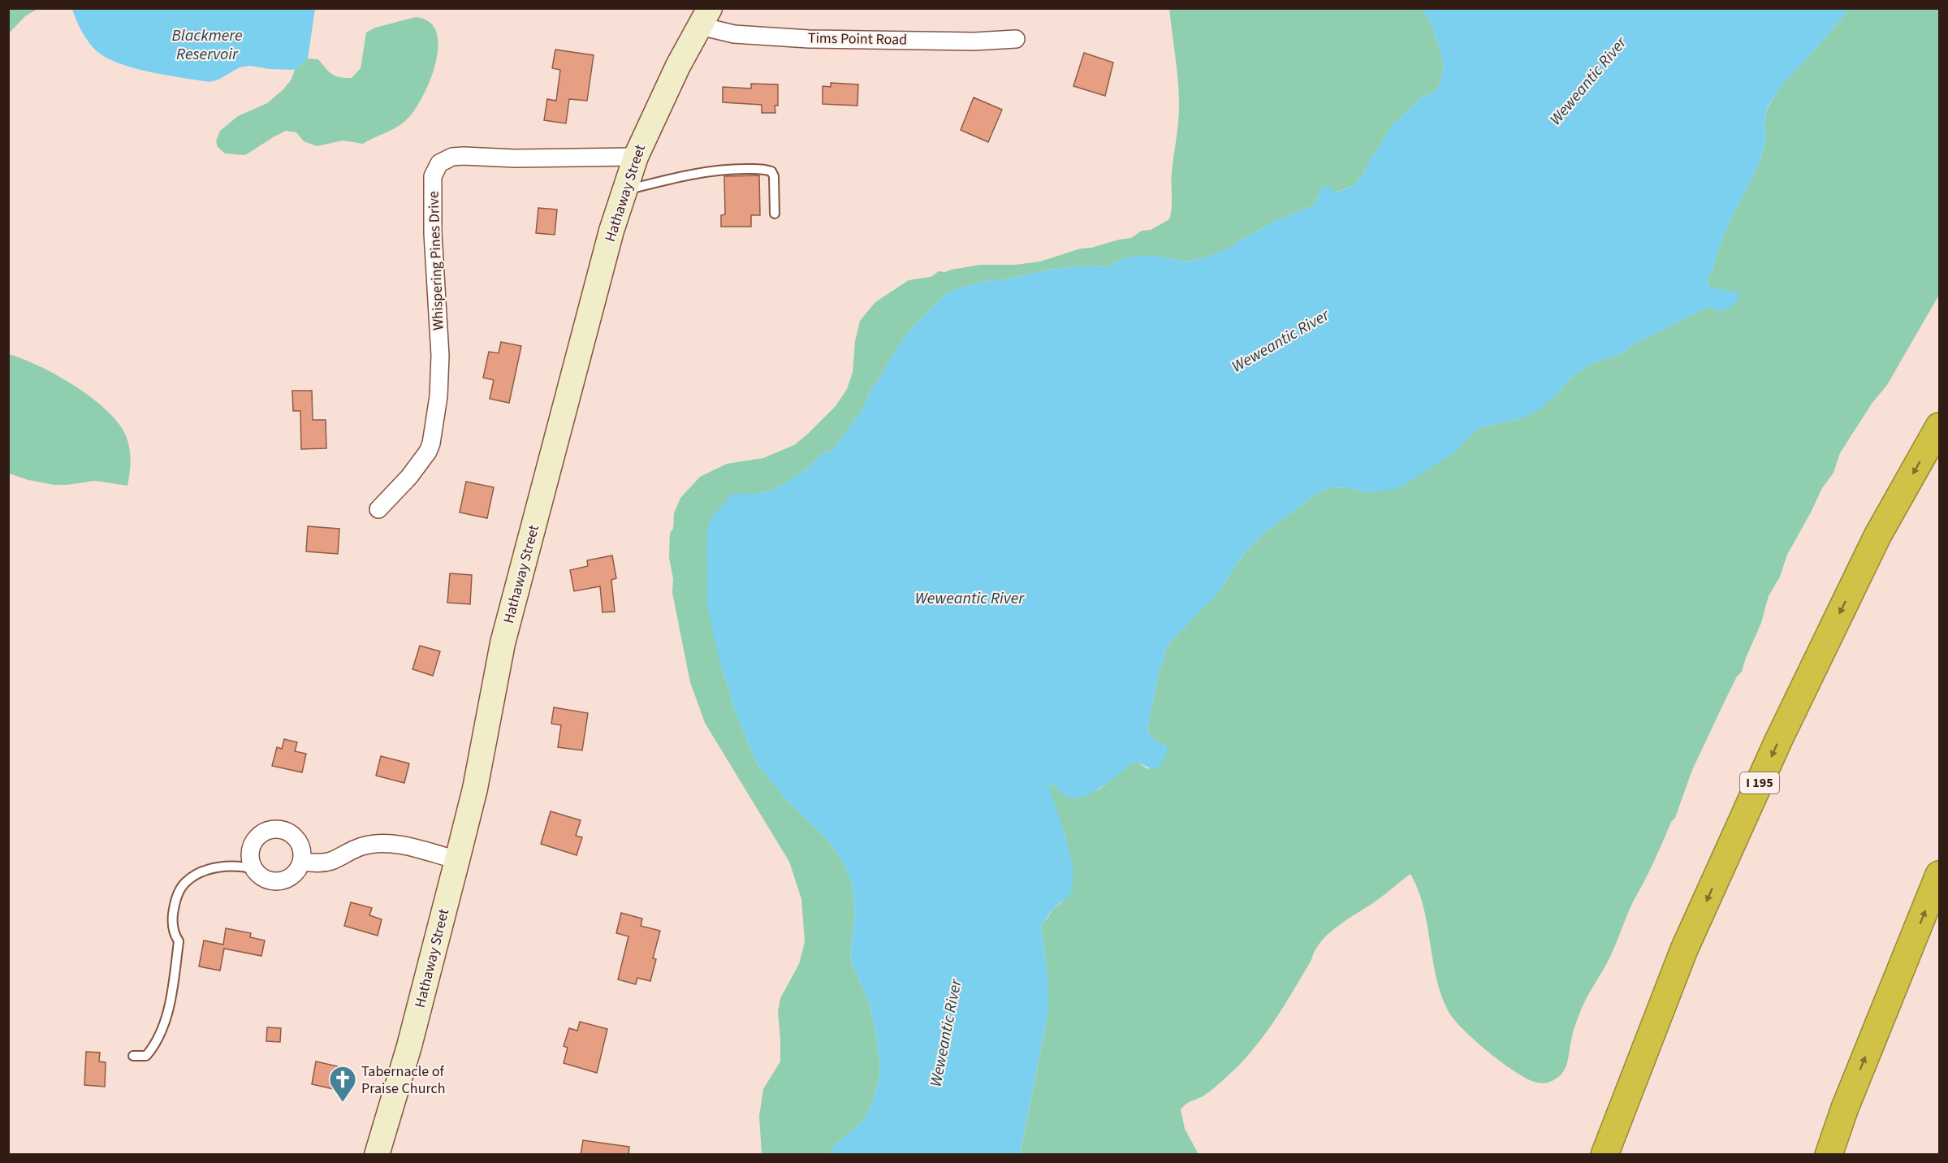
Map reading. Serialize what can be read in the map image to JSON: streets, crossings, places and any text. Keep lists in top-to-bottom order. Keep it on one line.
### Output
{"streets":{"highway":["I 195"],"street":["Tims Point Road","Hathaway Street","Whispering Pines Drive"]},"crossings":[["Tims Point Road","Hathaway Street"],["Hathaway Street","Whispering Pines Drive"]],"water":["Blackmere Reservoir","Weweantic River"],"places":{"church":["Tabernacle of Praise Church"]}}
